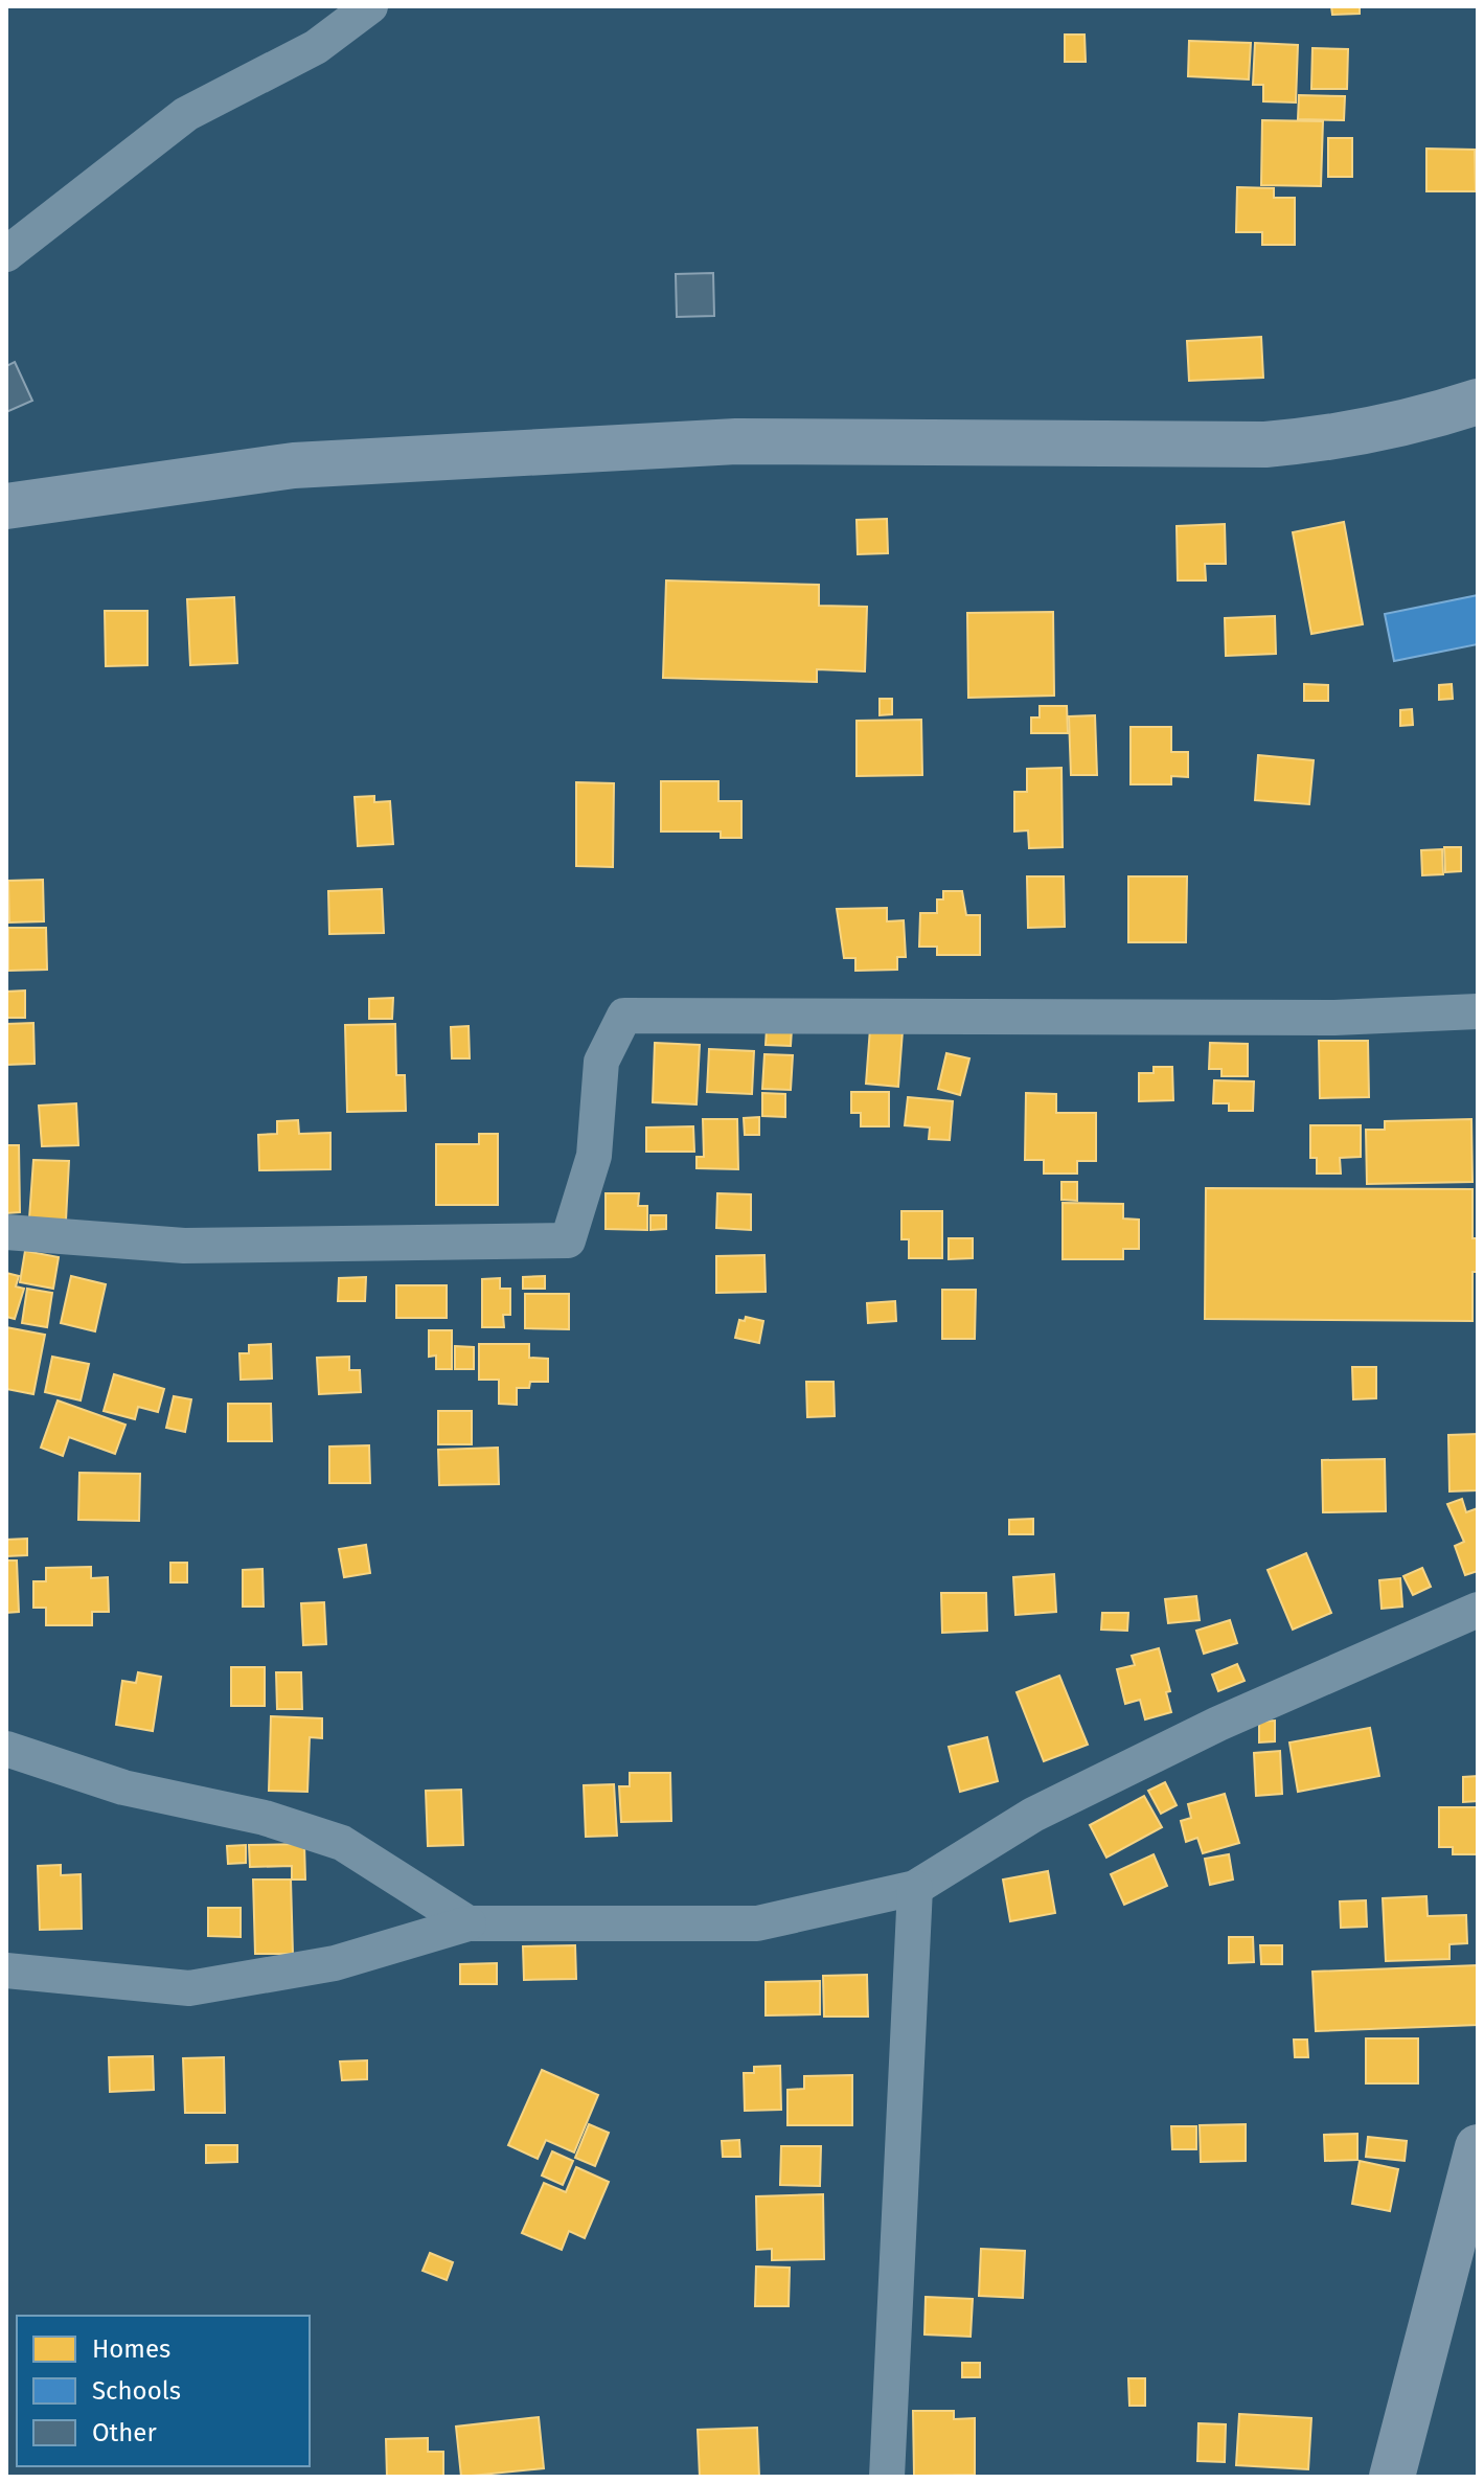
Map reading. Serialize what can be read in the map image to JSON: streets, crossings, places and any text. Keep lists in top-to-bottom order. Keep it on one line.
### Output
{"legend":["Homes","Schools","Other"]}
